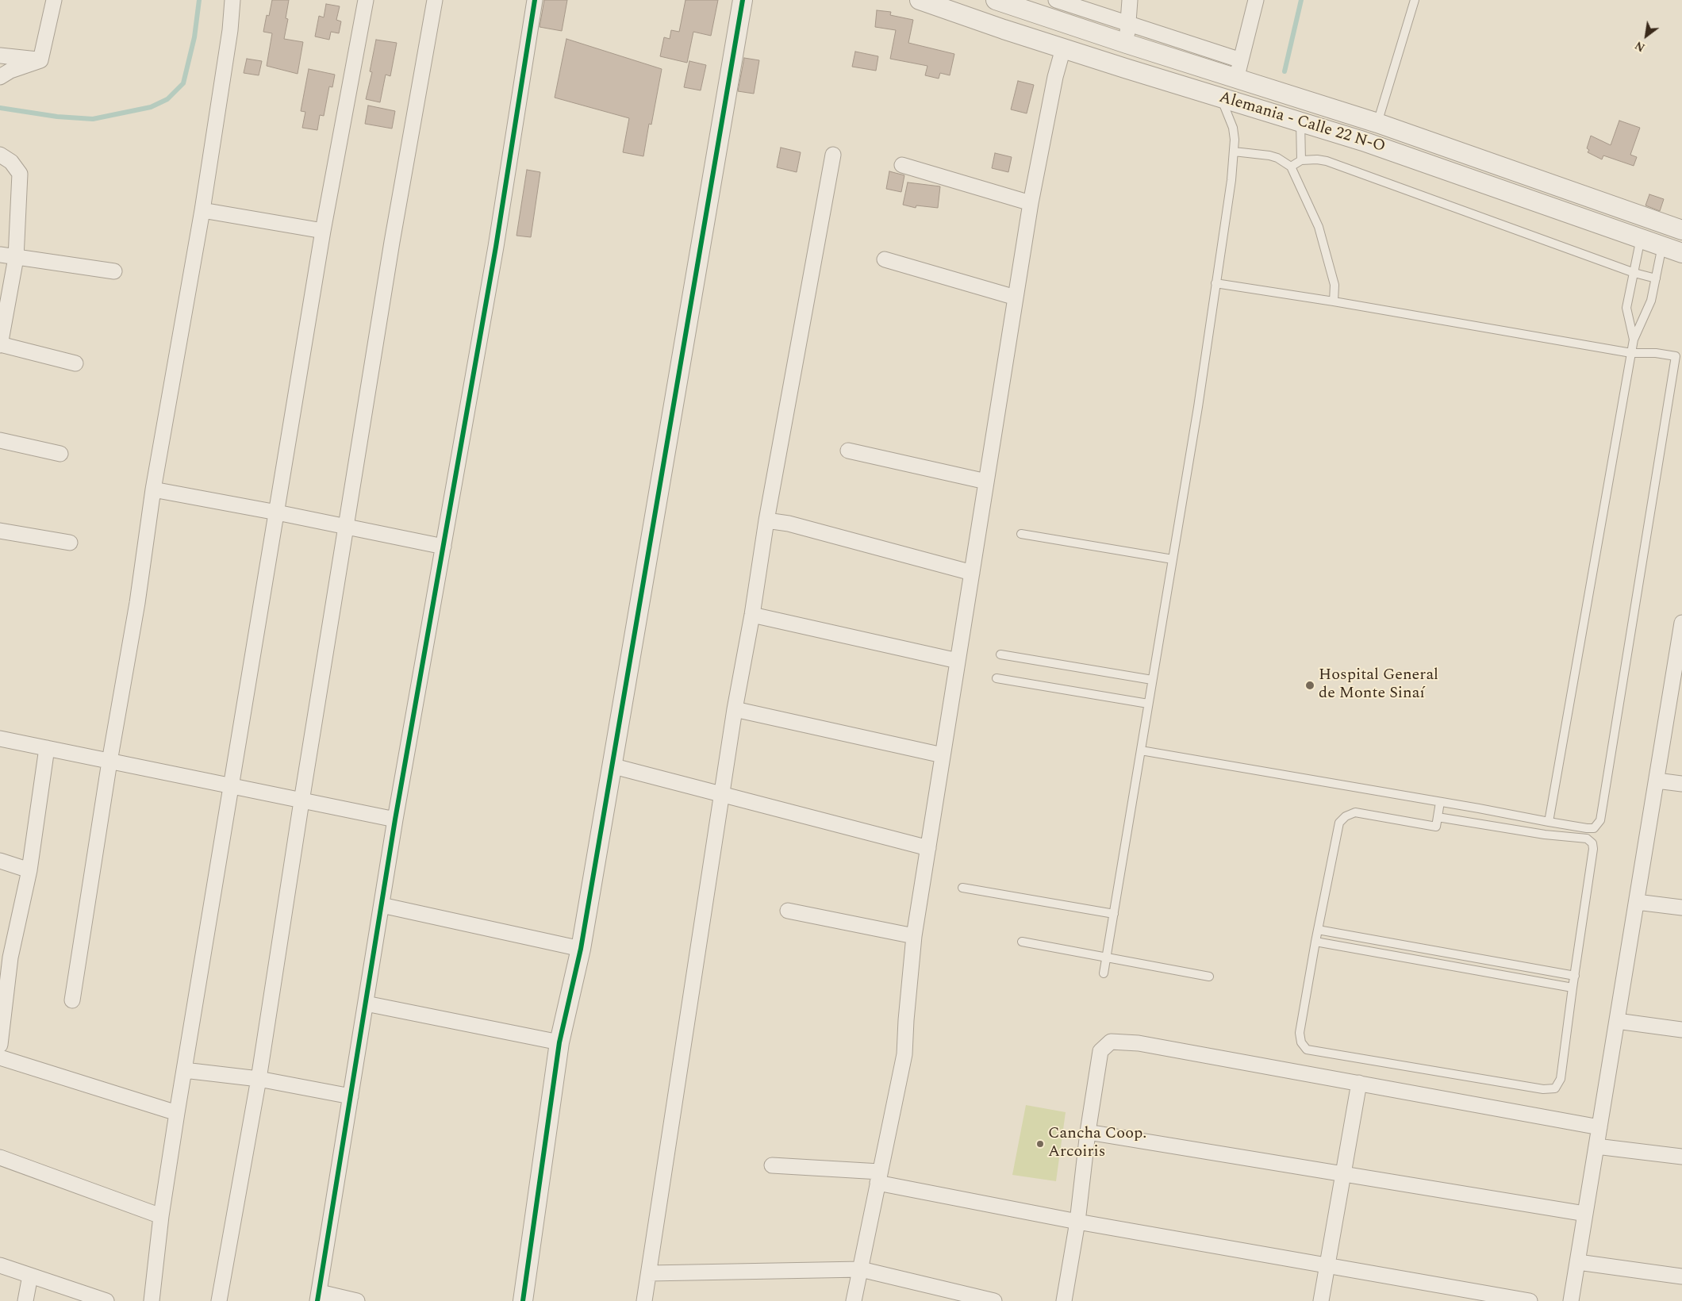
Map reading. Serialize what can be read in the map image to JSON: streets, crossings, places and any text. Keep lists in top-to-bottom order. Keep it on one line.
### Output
{"streets":{"street":["Alemania - Calle 22 N-O"]},"places":["Hospital General de Monte Sinaí","Cancha Coop. Arcoiris"],"north":"bottom left"}
